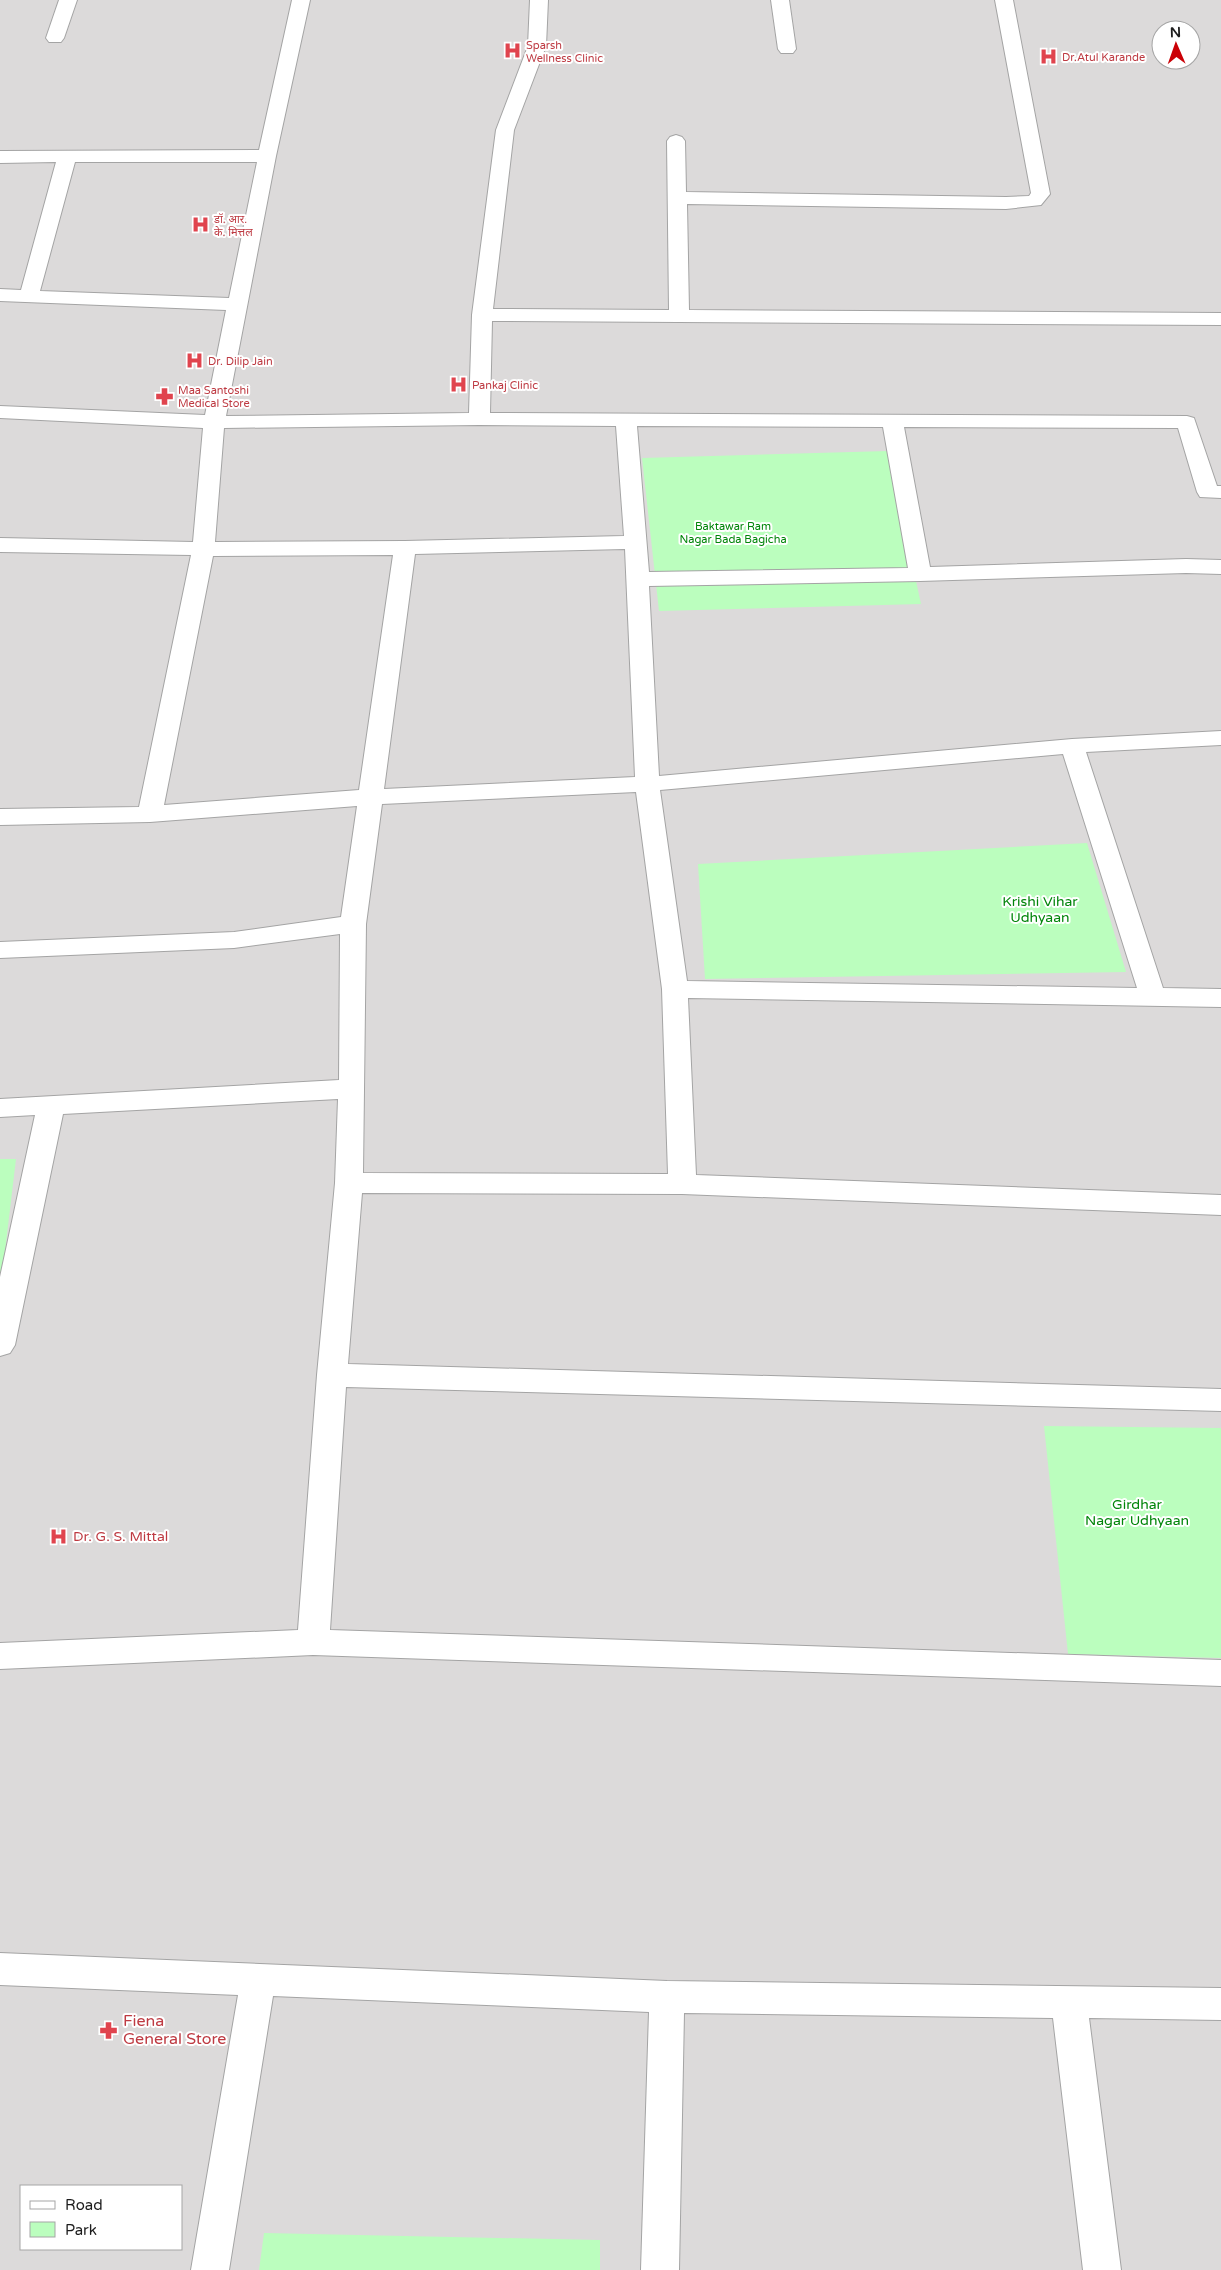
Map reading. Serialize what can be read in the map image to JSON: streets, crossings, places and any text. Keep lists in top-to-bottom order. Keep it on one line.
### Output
{"parks":["Baktawar Ram Nagar Bada Bagicha","Krishi Vihar Udhyaan","Girdhar Nagar Udhyaan"],"places":{"hospital":["Sparsh Wellness Clinic","Dr.Atul Karande","डॉ. आर. के. मित्तल","Dr. Dilip Jain","Pankaj Clinic","Dr. G. S. Mittal"],"pharmacy":["Maa Santoshi Medical Store","Fiena General Store"]},"legend":["Road","Park"],"north":"top"}
